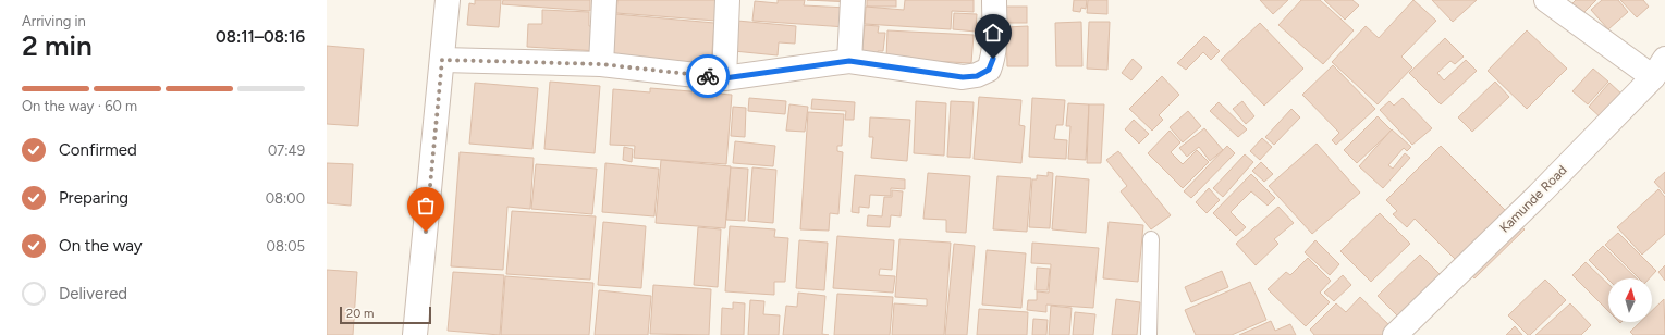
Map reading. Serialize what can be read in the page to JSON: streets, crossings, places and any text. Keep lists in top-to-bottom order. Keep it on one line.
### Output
{"streets":{"street":["Kamunde Road"]},"scale_bar":"20 m","north":"top","page":{"heading":["2 min","Arriving in","08:11–08:16"],"bar":"On the way · 60 m","list":[["Confirmed","07:49"],["Preparing","08:00"],["On the way","08:05"],"Delivered"],"scale":"20 m"}}
